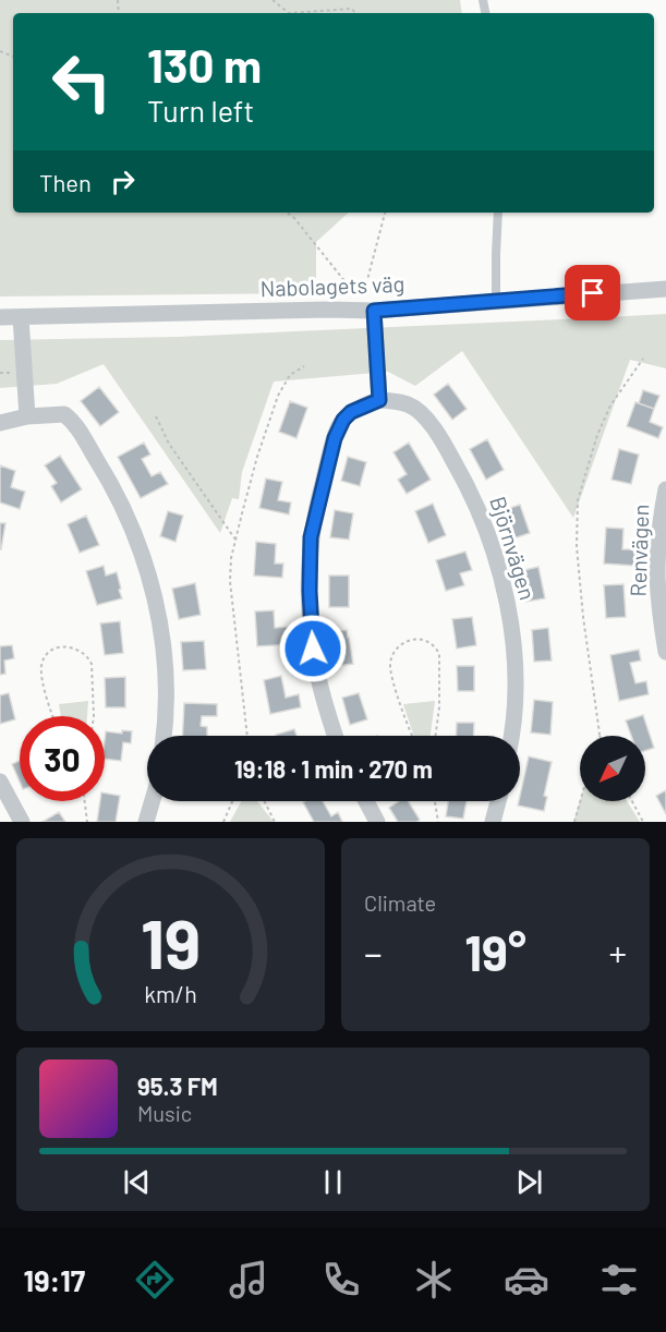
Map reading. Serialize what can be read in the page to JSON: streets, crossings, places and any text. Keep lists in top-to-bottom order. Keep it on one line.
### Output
{"streets":{"street":["Nabolagets väg","Björnvägen","Renvägen"]},"north":"bottom left","page":{"turn":["130 m","Turn left"],"then":"Then","limit":"30","trip":"19:18 · 1 min · 270 m","tile":"Climate","heat":["−","19°","+"],"song":["95.3 FM","Music"],"tabs":"19:17","gauge":["19","km/h"]}}
